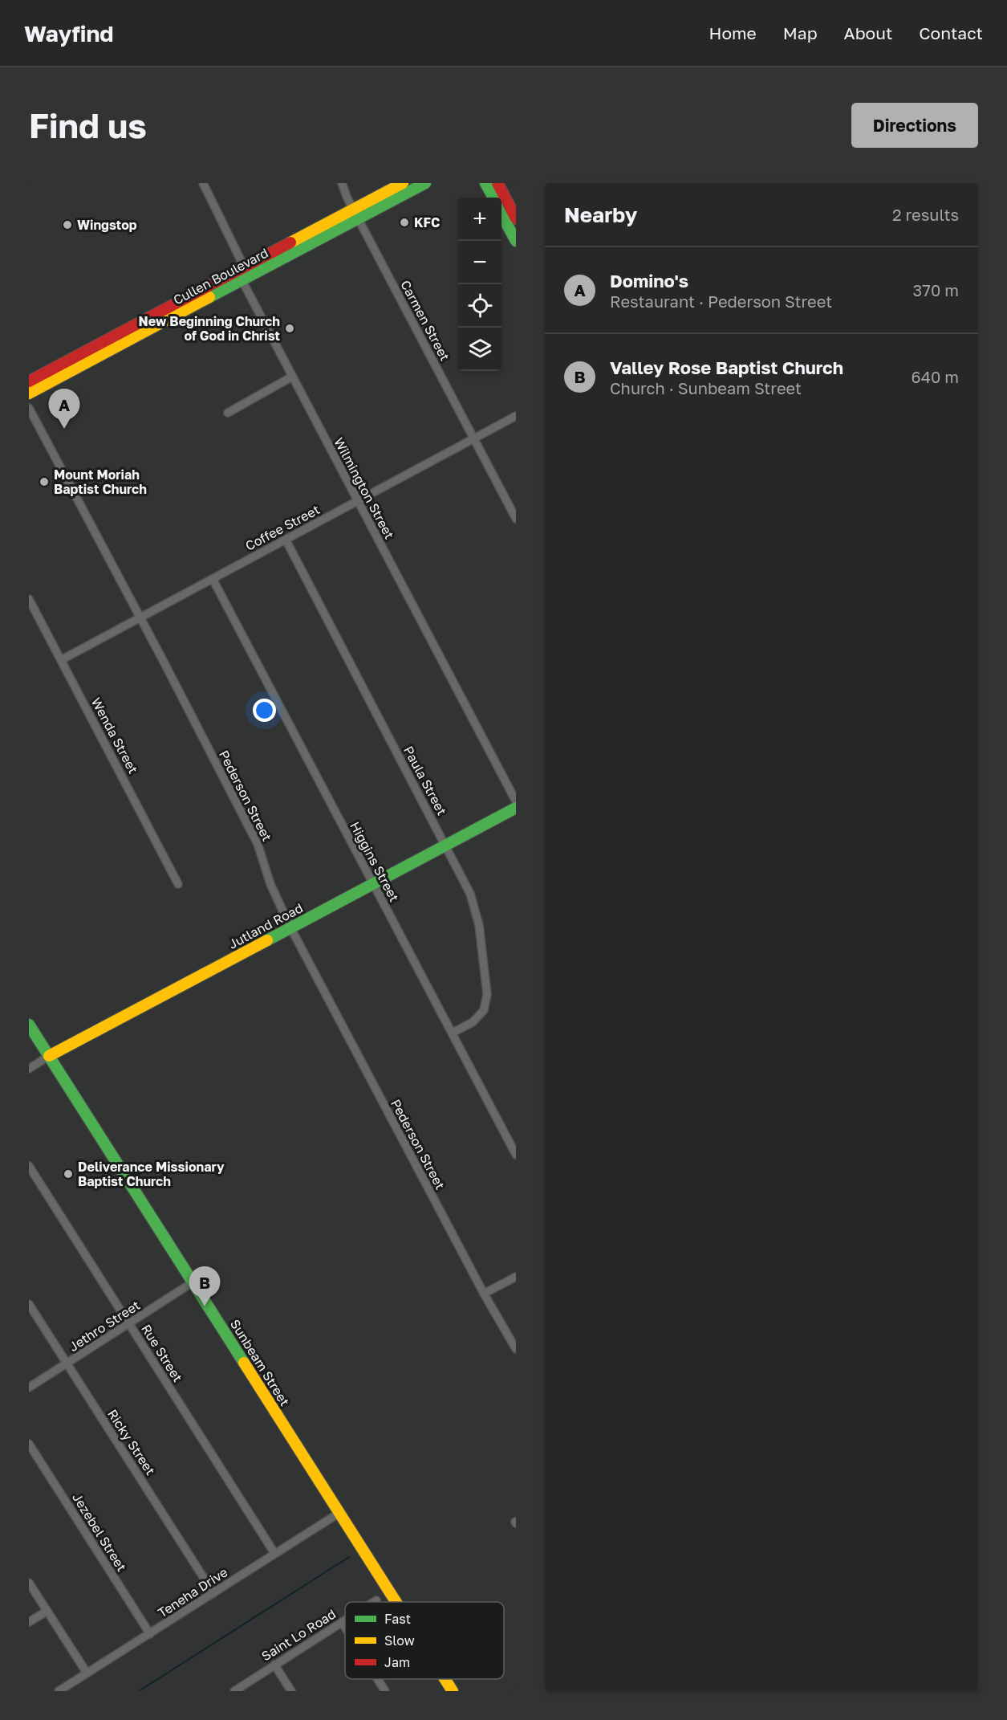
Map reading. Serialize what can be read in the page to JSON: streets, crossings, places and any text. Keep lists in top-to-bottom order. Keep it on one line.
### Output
{"streets":{"street":["Cullen Boulevard","Carmen Street","Wilmington Street","Coffee Street","Wenda Street","Paula Street","Pederson Street","Higgins Street","Jutland Road","Jethro Street","Rue Street","Sunbeam Street","Ricky Street","Jezebel Street","Teneha Drive","Saint Lo Road"]},"crossings":[["Cullen Boulevard","Carmen Street"],["Cullen Boulevard","Wilmington Street"],["Carmen Street","Coffee Street"],["Wilmington Street","Coffee Street"],["Coffee Street","Wenda Street"],["Coffee Street","Paula Street"],["Coffee Street","Pederson Street"],["Coffee Street","Higgins Street"],["Paula Street","Higgins Street"],["Paula Street","Jutland Road"],["Pederson Street","Jutland Road"],["Higgins Street","Jutland Road"],["Jutland Road","Sunbeam Street"],["Jethro Street","Rue Street"],["Jethro Street","Sunbeam Street"],["Jethro Street","Ricky Street"],["Rue Street","Teneha Drive"],["Sunbeam Street","Teneha Drive"],["Ricky Street","Teneha Drive"],["Jezebel Street","Teneha Drive"]],"places":["KFC","Wingstop","New Beginning Church of God in Christ","Mount Moriah Baptist Church","Deliverance Missionary Baptist Church"],"legend":["Fast","Slow","Jam"],"page":{"header":"Wayfind","nav":["Home","Map","About","Contact"],"buttons":"Directions","title":"Find us","heading":["Nearby","2 results"],"map_buttons":["+","−"],"list":[{"mark":"A","name":"Domino's","note":"Restaurant · Pederson Street","value":"370 m"},{"mark":"B","name":"Valley Rose Baptist Church","note":"Church · Sunbeam Street","value":"640 m"}],"pins":["A","B"]}}
